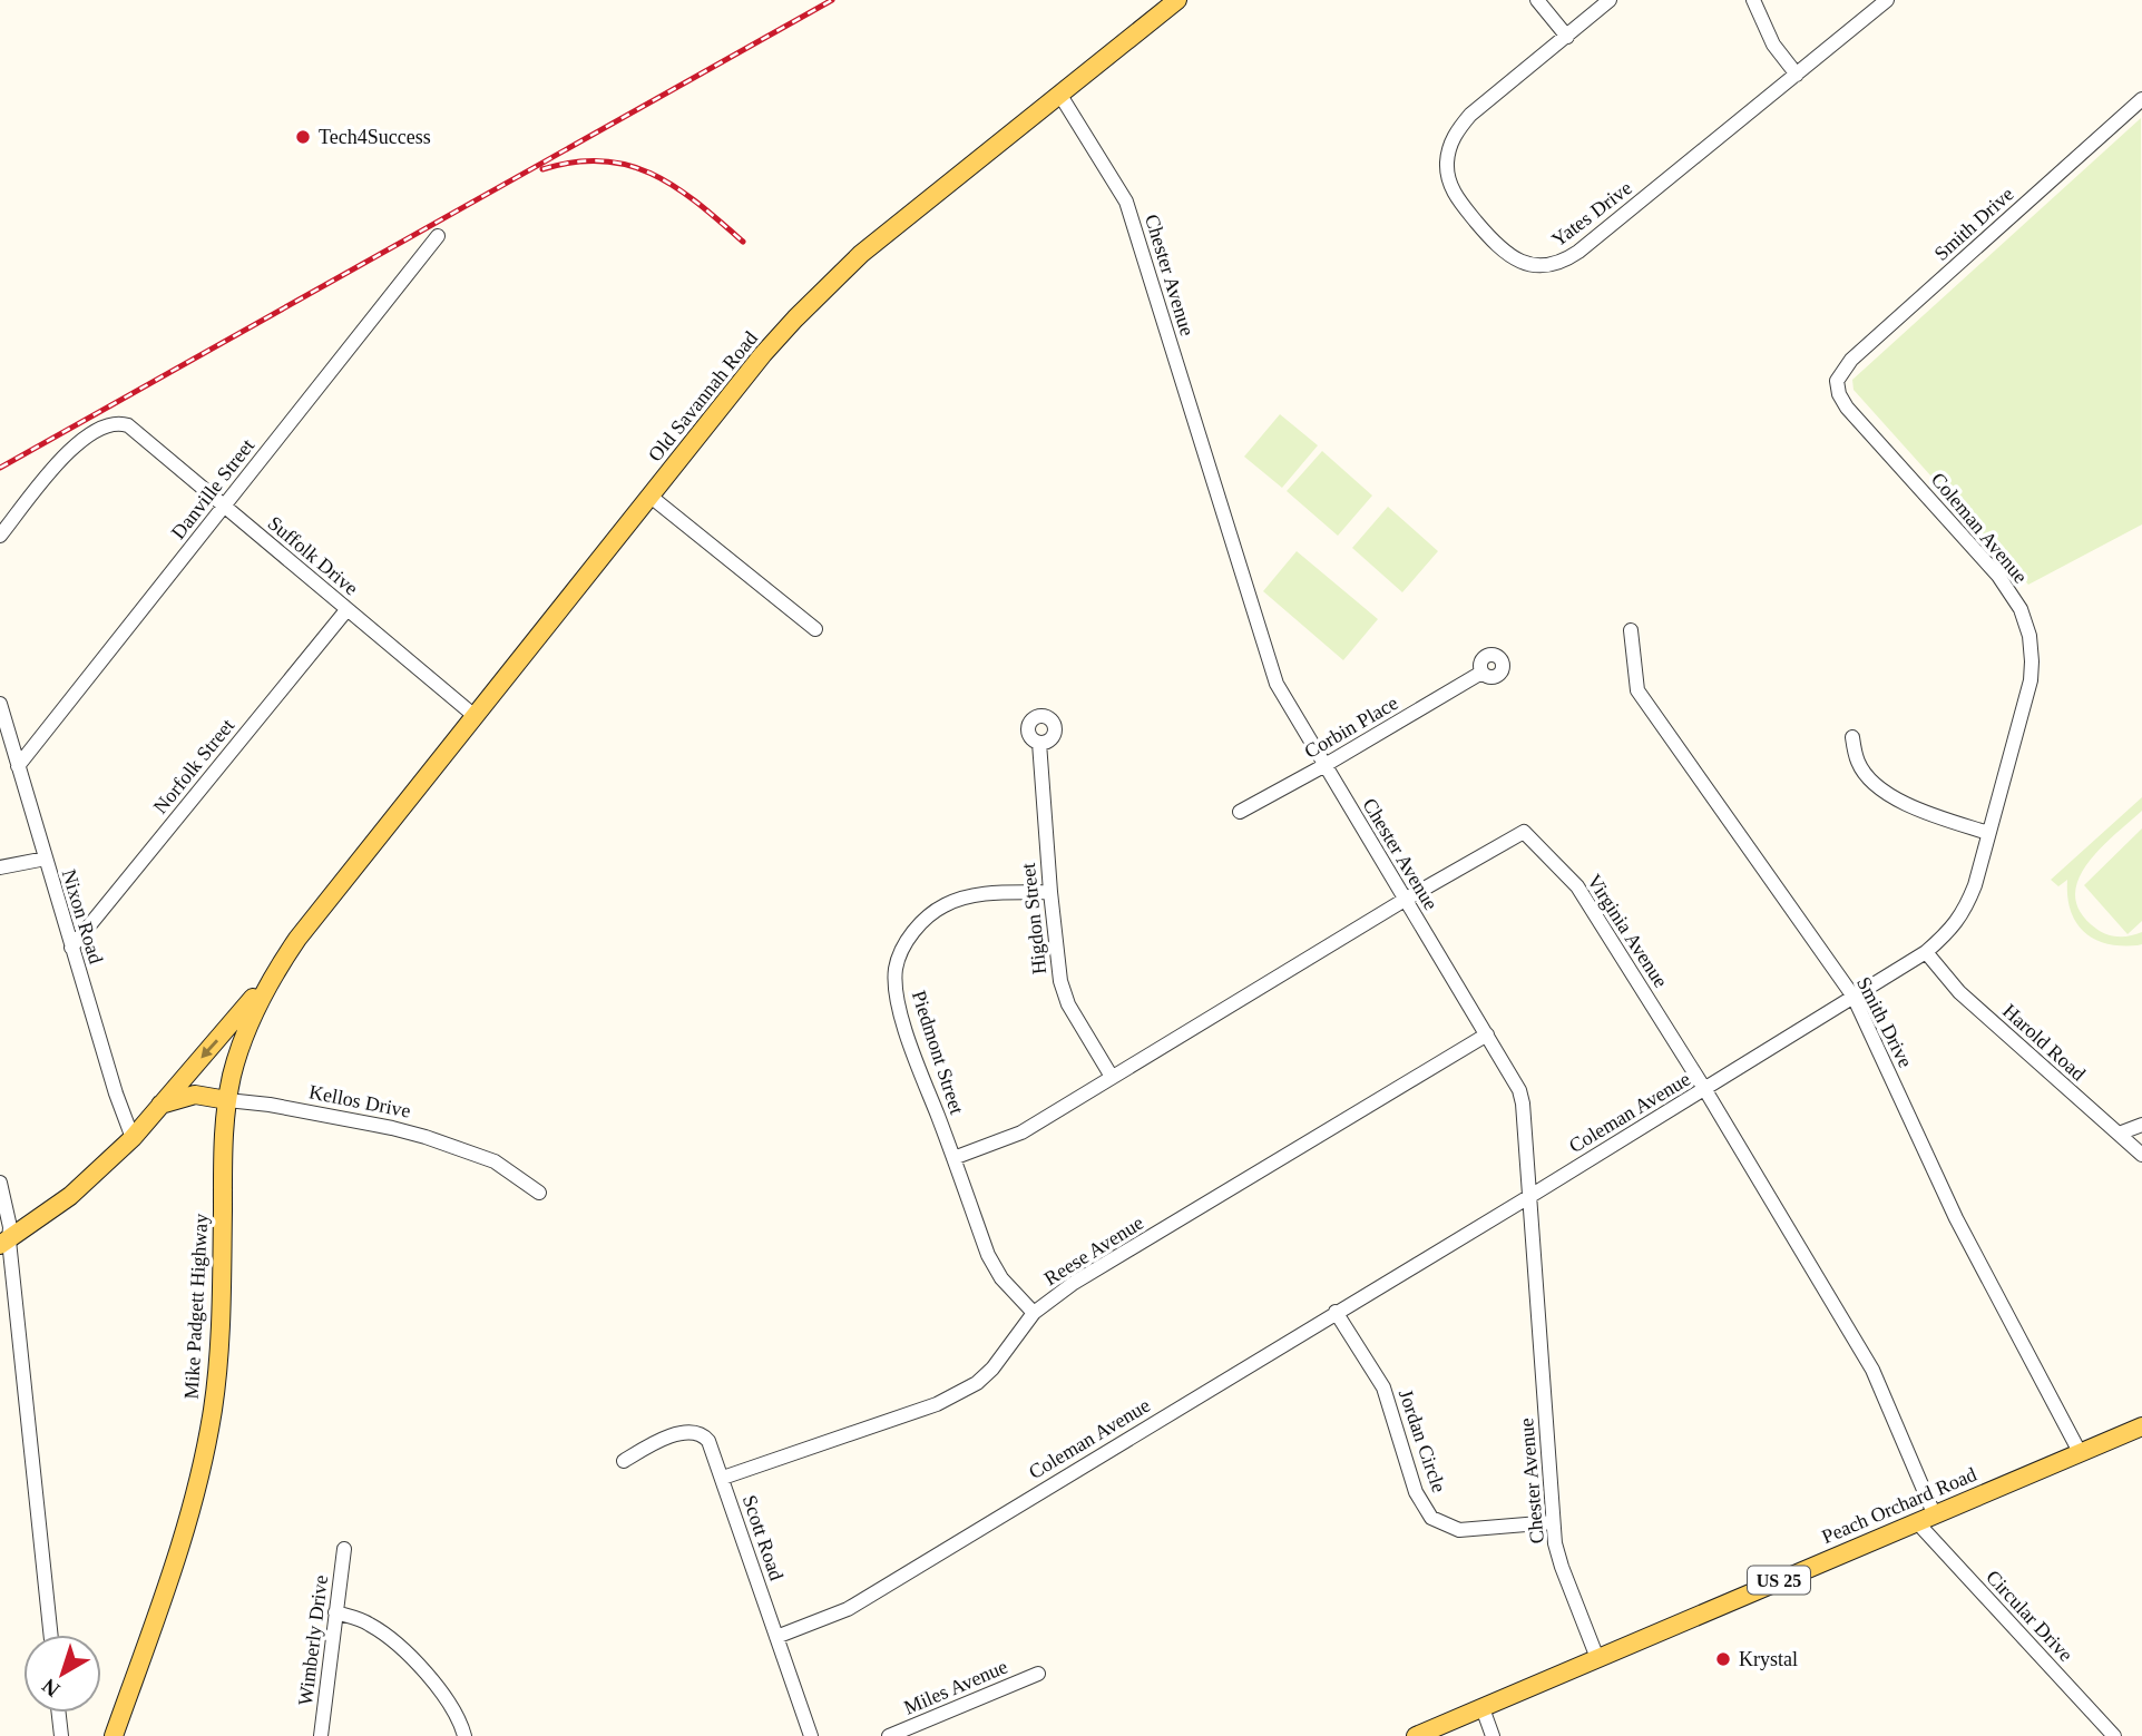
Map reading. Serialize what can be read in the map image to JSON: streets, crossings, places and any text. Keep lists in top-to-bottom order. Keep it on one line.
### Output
{"streets":{"main road":["Old Savannah Road","Kellos Drive","Mike Padgett Highway","Peach Orchard Road","US 25"],"street":["Yates Drive","Smith Drive","Chester Avenue","Danville Street","Coleman Avenue","Suffolk Drive","Corbin Place","Norfolk Street","Nixon Road","Higdon Street","Virginia Avenue","Harold Road","Piedmont Street","Reese Avenue","Jordan Circle","Scott Road","Circular Drive","Wimberly Drive","Miles Avenue"]},"crossings":[["Smith Drive","Coleman Avenue"],["Smith Drive","Peach Orchard Road"],["Chester Avenue","Old Savannah Road"],["Chester Avenue","Coleman Avenue"],["Chester Avenue","Corbin Place"],["Chester Avenue","Virginia Avenue"],["Chester Avenue","Reese Avenue"],["Chester Avenue","Jordan Circle"],["Chester Avenue","Peach Orchard Road"],["Old Savannah Road","Suffolk Drive"],["Old Savannah Road","Mike Padgett Highway"],["Danville Street","Suffolk Drive"],["Danville Street","Nixon Road"],["Coleman Avenue","Virginia Avenue"],["Coleman Avenue","Harold Road"],["Coleman Avenue","Jordan Circle"],["Coleman Avenue","Scott Road"],["Suffolk Drive","Norfolk Street"],["Norfolk Street","Nixon Road"],["Higdon Street","Virginia Avenue"],["Higdon Street","Piedmont Street"],["Virginia Avenue","Piedmont Street"],["Virginia Avenue","Peach Orchard Road"],["Piedmont Street","Reese Avenue"],["Kellos Drive","Mike Padgett Highway"],["Reese Avenue","Scott Road"],["Peach Orchard Road","Circular Drive"]],"places":["Tech4Success","Krystal"],"north":"bottom left"}
